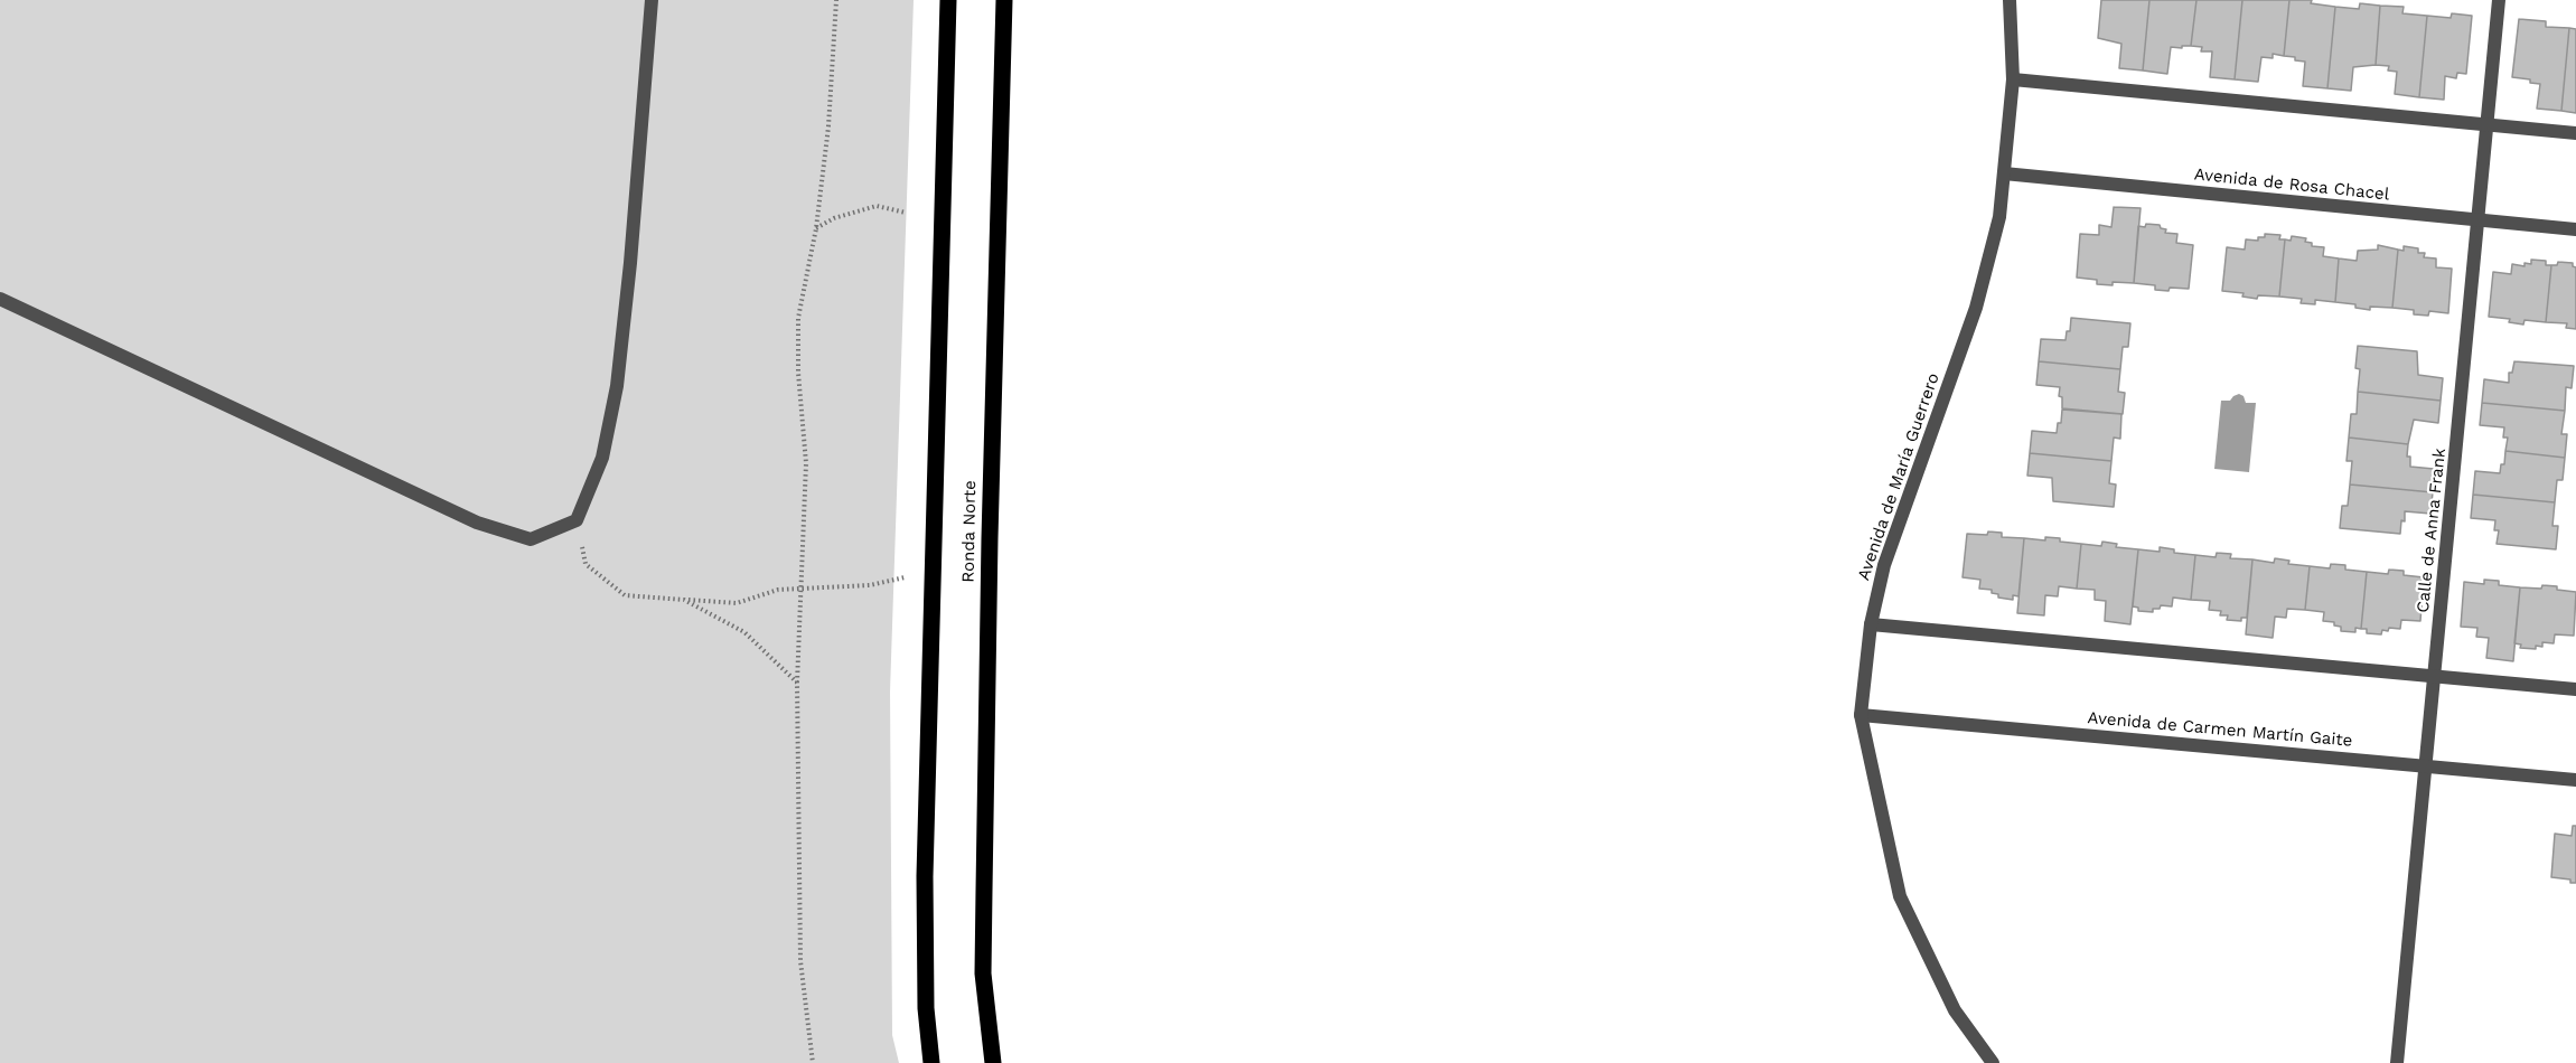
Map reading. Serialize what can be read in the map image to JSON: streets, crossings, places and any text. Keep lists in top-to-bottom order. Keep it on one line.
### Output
{"streets":{"main road":["Ronda Norte"],"street":["Avenida de Rosa Chacel","Avenida de María Guerrero","Calle de Anna Frank","Avenida de Carmen Martín Gaite"]},"crossings":[["Avenida de Rosa Chacel","Avenida de María Guerrero"],["Avenida de Rosa Chacel","Calle de Anna Frank"],["Avenida de María Guerrero","Avenida de Carmen Martín Gaite"],["Calle de Anna Frank","Avenida de Carmen Martín Gaite"]]}
